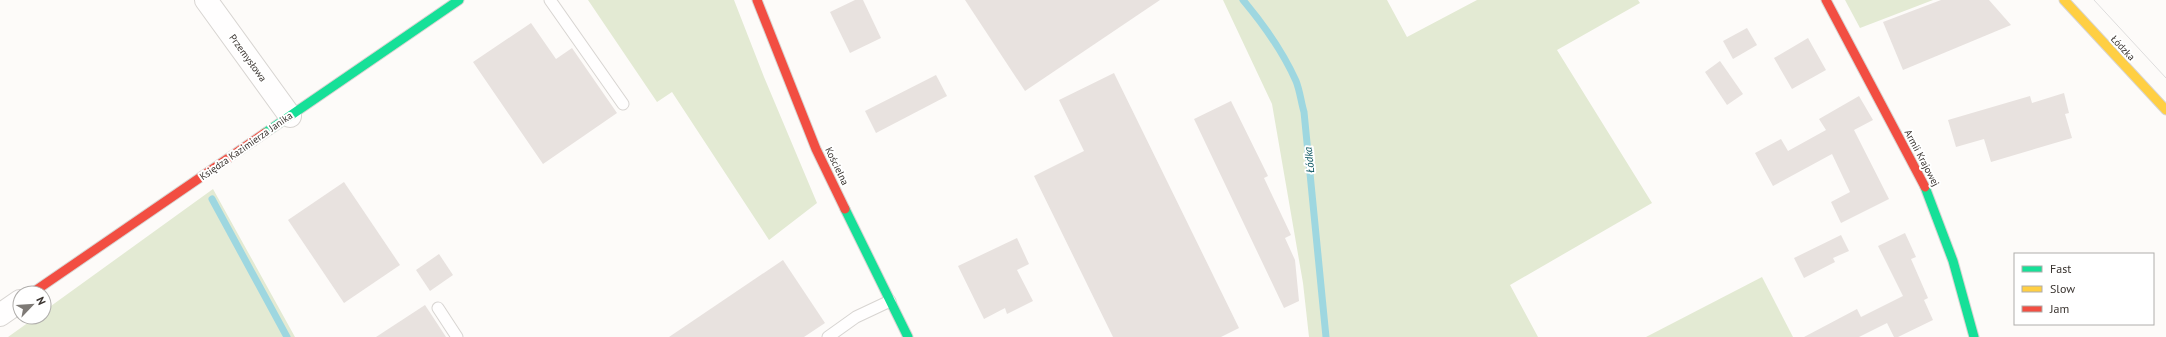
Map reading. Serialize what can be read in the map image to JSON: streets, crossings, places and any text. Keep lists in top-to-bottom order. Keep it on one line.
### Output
{"streets":{"street":["Łódzka","Przemysłowa","Księdza Kazimierza Janika","Armii Krajowej","Kościelna"]},"crossings":[["Przemysłowa","Księdza Kazimierza Janika"]],"water":["Łódka"],"legend":["Fast","Slow","Jam"],"north":"top right"}
